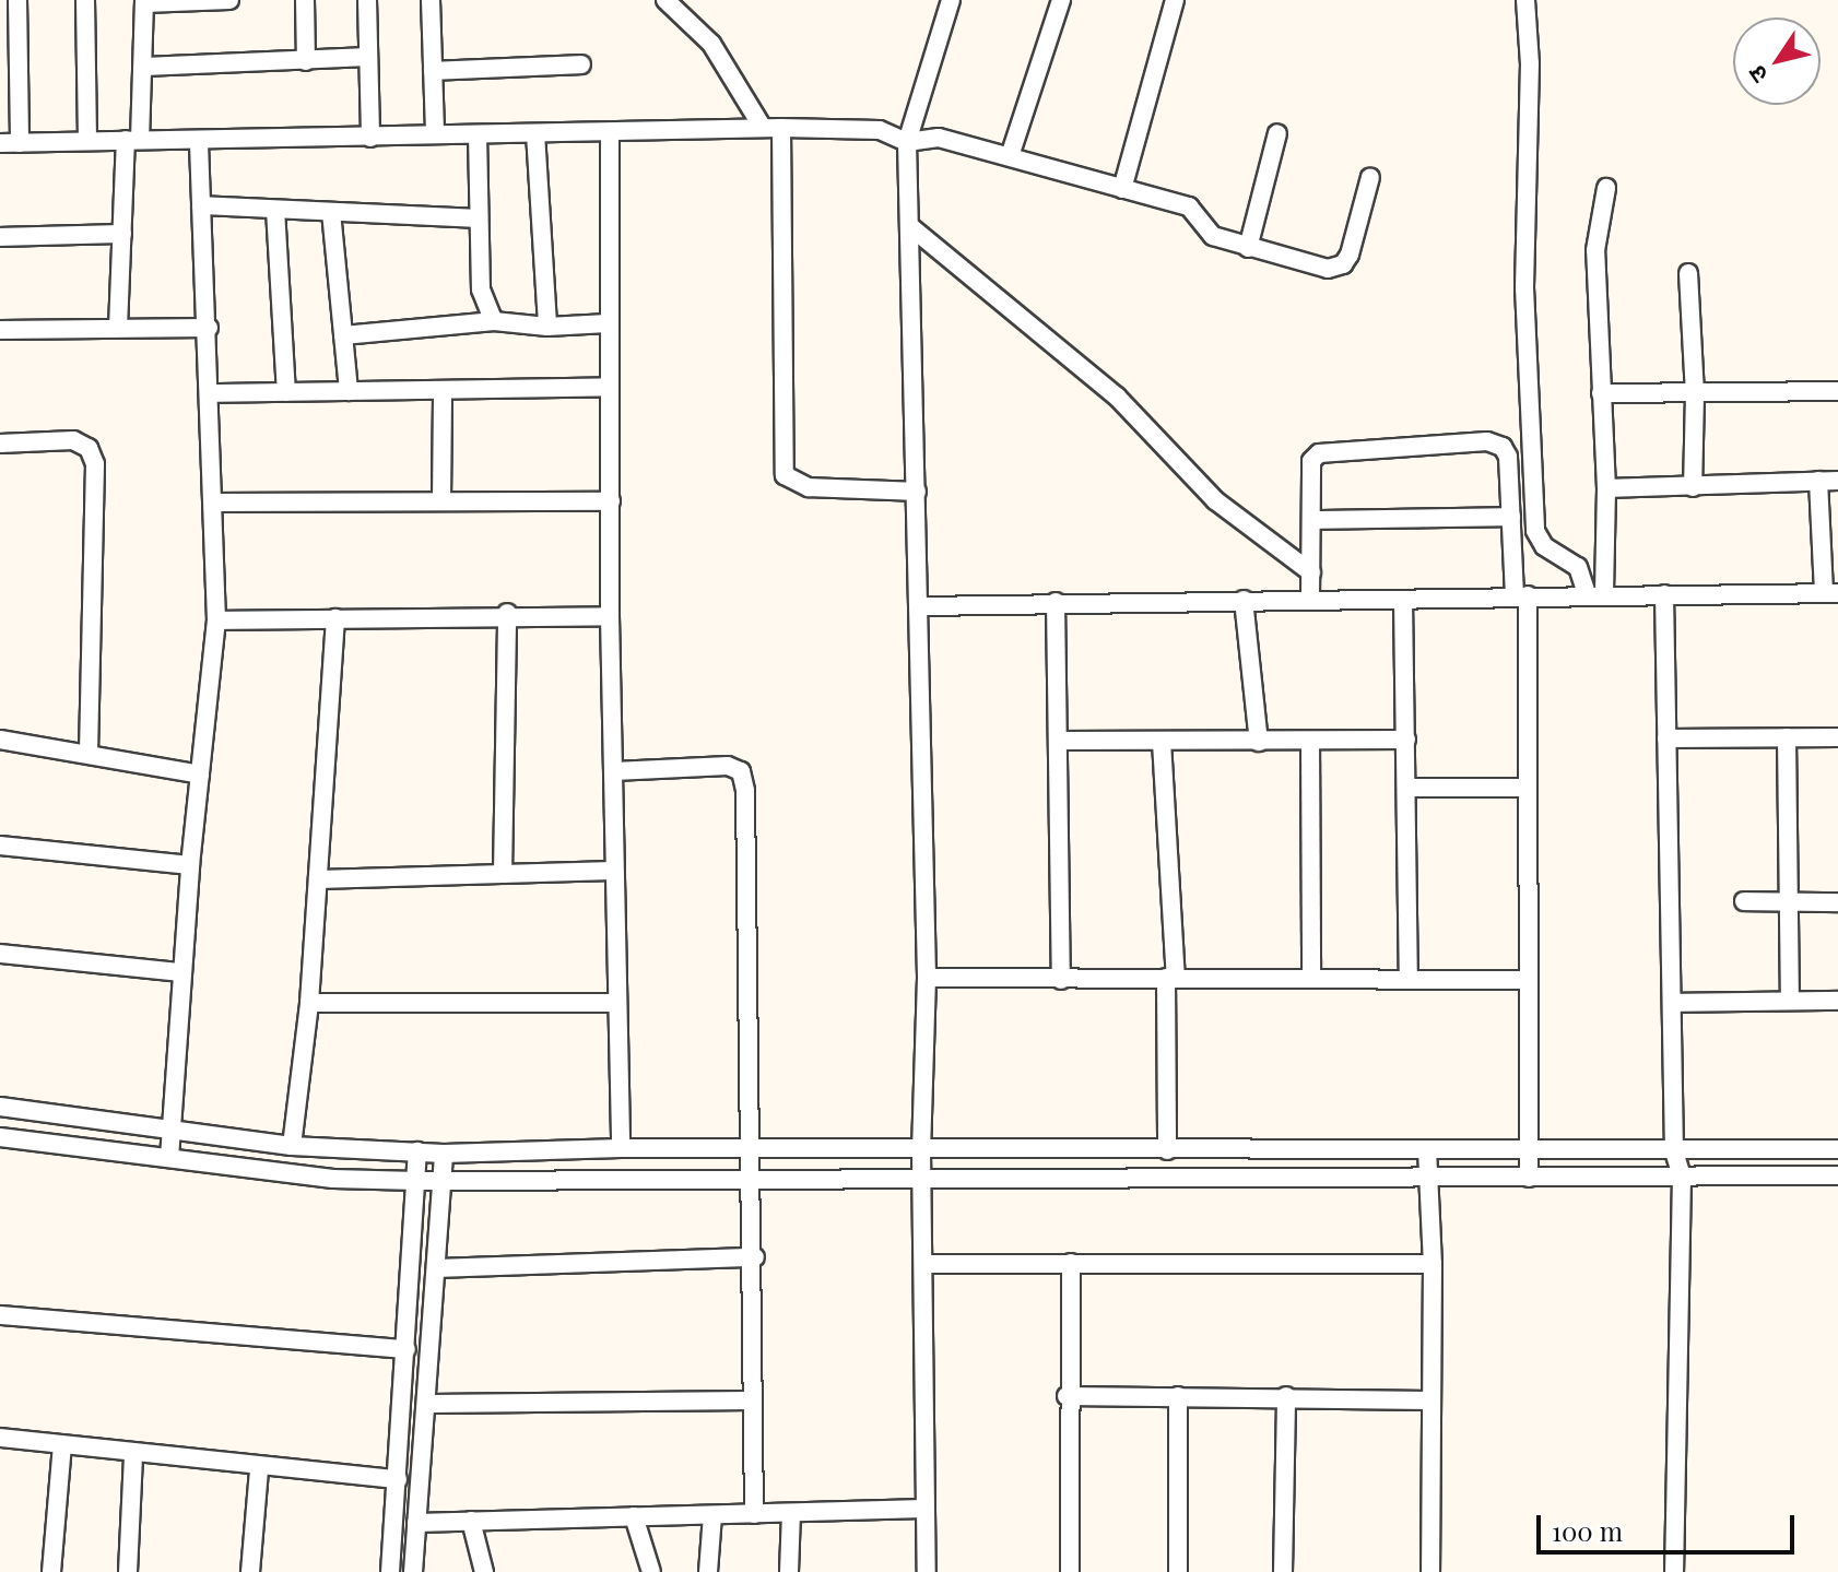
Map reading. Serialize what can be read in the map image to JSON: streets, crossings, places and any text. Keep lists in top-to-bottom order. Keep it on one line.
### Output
{"scale_bar":"100 m","north":"bottom left"}
